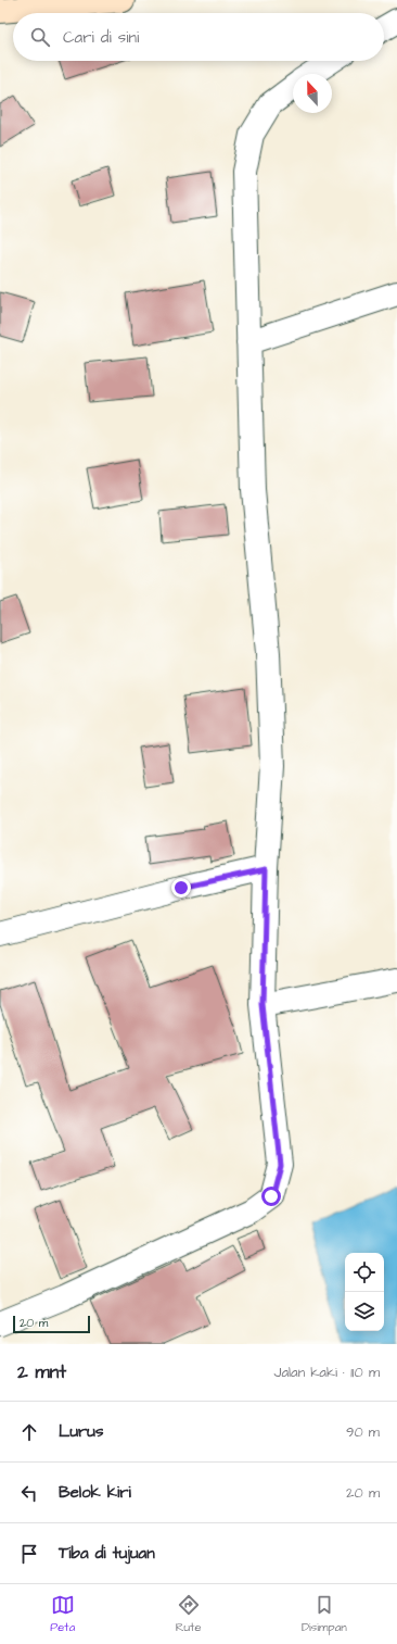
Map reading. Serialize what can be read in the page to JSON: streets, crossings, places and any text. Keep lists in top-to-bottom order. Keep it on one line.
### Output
{"scale_bar":"20 m","north":"top","page":{"search":"Cari di sini","scale":"20 m","heading":["2 mnt","Jalan kaki · 110 m"],"list":[["Lurus","90 m"],["Belok kiri","20 m"],"Tiba di tujuan"],"nav":["Peta","Rute","Disimpan"]}}
